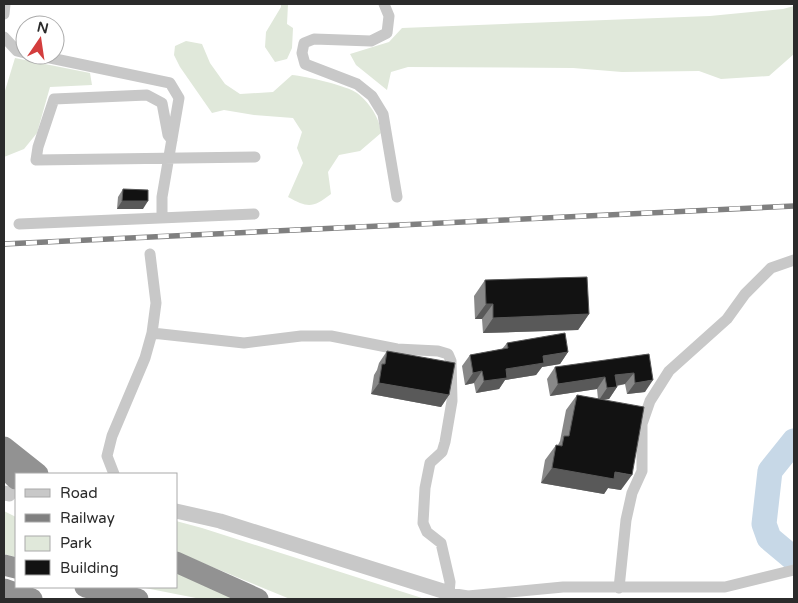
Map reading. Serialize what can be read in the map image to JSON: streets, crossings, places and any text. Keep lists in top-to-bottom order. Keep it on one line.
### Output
{"legend":["Road","Railway","Park","Building"],"north":"top"}
